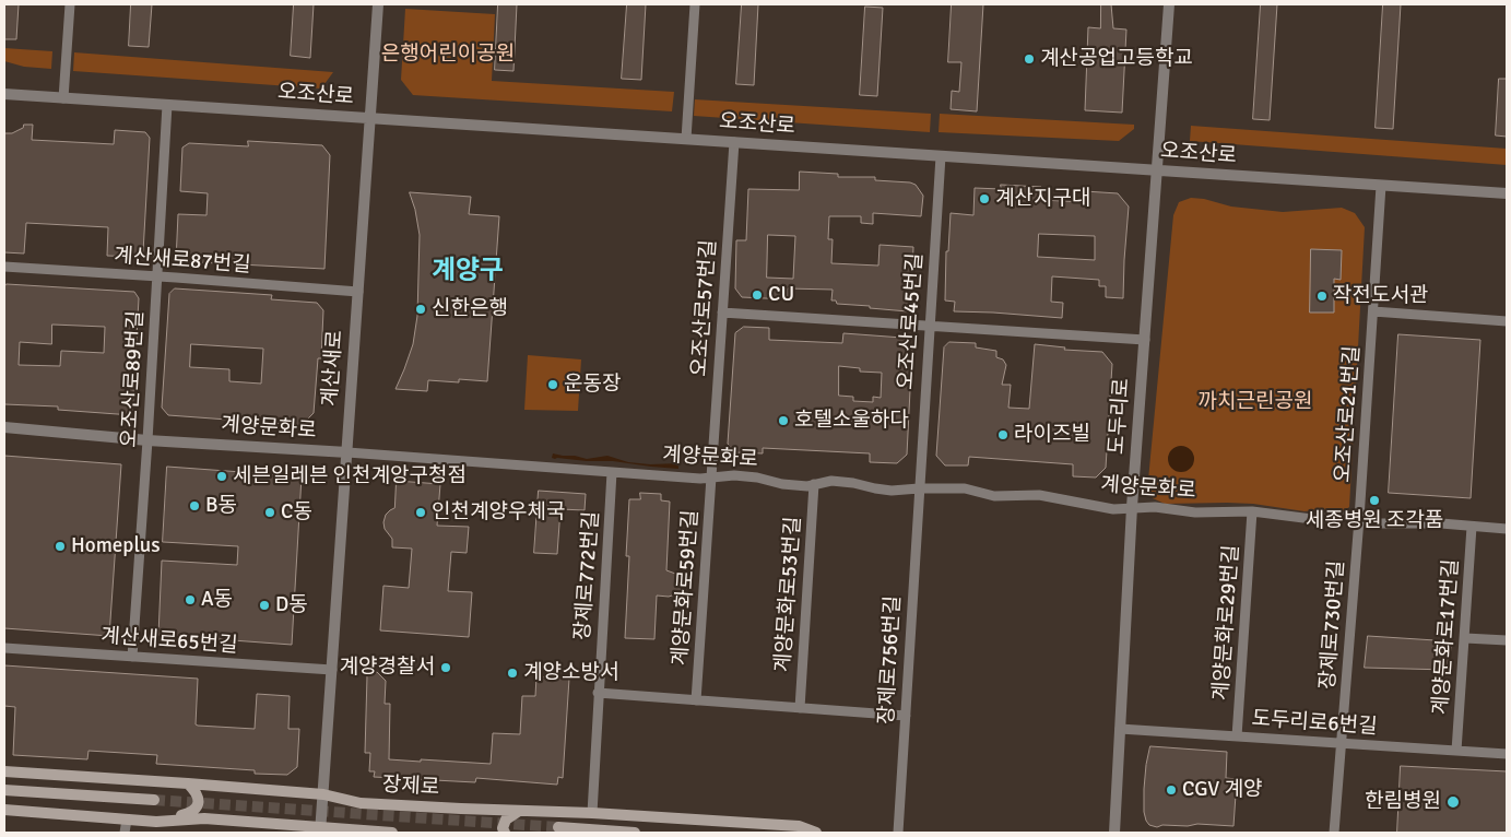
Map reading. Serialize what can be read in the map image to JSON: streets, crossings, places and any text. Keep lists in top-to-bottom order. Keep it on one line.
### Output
{"streets":{"main road":["장제로"],"street":["오조산로","계산새로87번길","오조산로57번길","오조산로45번길","계산새로","오조산로89번길","오조산로21번길","도두리로","계양문화로","장제로772번길","계양문화로59번길","계양문화로53번길","계양문화로29번길","장제로730번길","계양문화로17번길","계산새로65번길","장제로756번길","도두리로6번길"]},"crossings":[["오조산로","오조산로57번길"],["오조산로","오조산로45번길"],["오조산로","계산새로"],["오조산로","오조산로89번길"],["오조산로","오조산로21번길"],["오조산로","도두리로"],["계산새로87번길","계산새로"],["계산새로87번길","오조산로89번길"],["오조산로57번길","계양문화로"],["오조산로57번길","계양문화로59번길"],["오조산로45번길","계양문화로"],["오조산로45번길","장제로756번길"],["계산새로","계양문화로"],["계산새로","계산새로65번길"],["계산새로","장제로"],["오조산로89번길","계양문화로"],["오조산로89번길","계산새로65번길"],["오조산로21번길","계양문화로"],["오조산로21번길","장제로730번길"],["도두리로","계양문화로"],["도두리로","도두리로6번길"],["계양문화로","장제로772번길"],["계양문화로","계양문화로59번길"],["계양문화로","계양문화로53번길"],["계양문화로","계양문화로29번길"],["계양문화로","장제로730번길"],["계양문화로","계양문화로17번길"],["계양문화로","장제로756번길"],["장제로772번길","장제로"],["계양문화로29번길","도두리로6번길"],["장제로730번길","도두리로6번길"],["계양문화로17번길","도두리로6번길"]],"districts":["계양구"],"parks":["은행어린이공원","까치근린공원"],"places":["계산공업고등학교","계산지구대","CU","작전도서관","신한은행","운동장","호텔소울하다","라이즈빌","세븐일레븐 인천계앙구청점","세종병원 조각품","B동","C동","인천계양우체국","Homeplus","A동","D동","계양경찰서","계양소방서","CGV 계양","한림병원"]}
